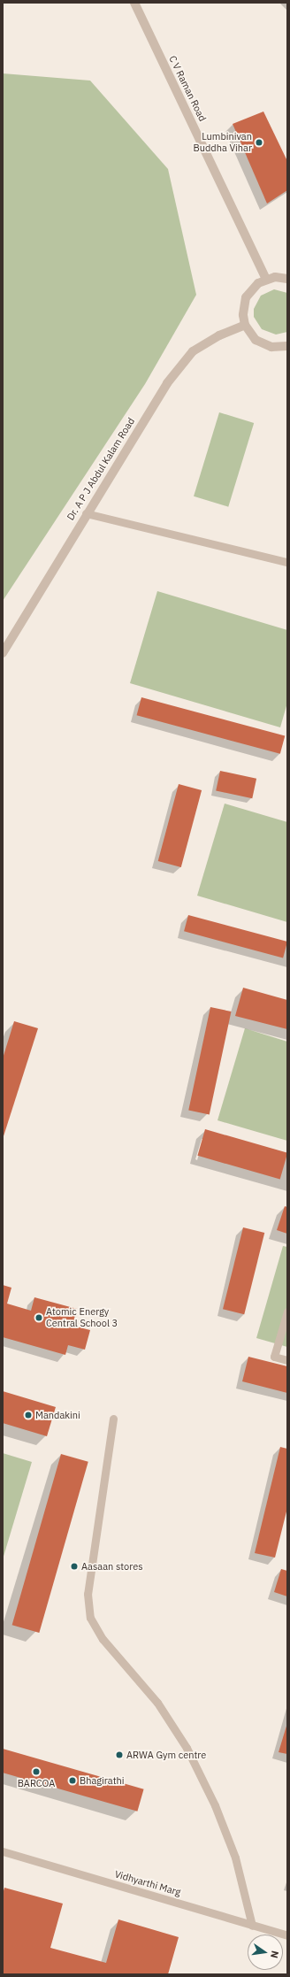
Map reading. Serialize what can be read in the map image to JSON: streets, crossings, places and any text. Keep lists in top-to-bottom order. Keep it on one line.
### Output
{"streets":{"street":["C V Raman Road","Dr. A P J Abdul Kalam Road"],"lane":["Vidhyarthi Marg"]},"places":["Lumbinivan Buddha Vihar","Atomic Energy Central School 3","Mandakini","Aasaan stores","ARWA Gym centre","BARCOA","Bhagirathi"],"north":"right"}
